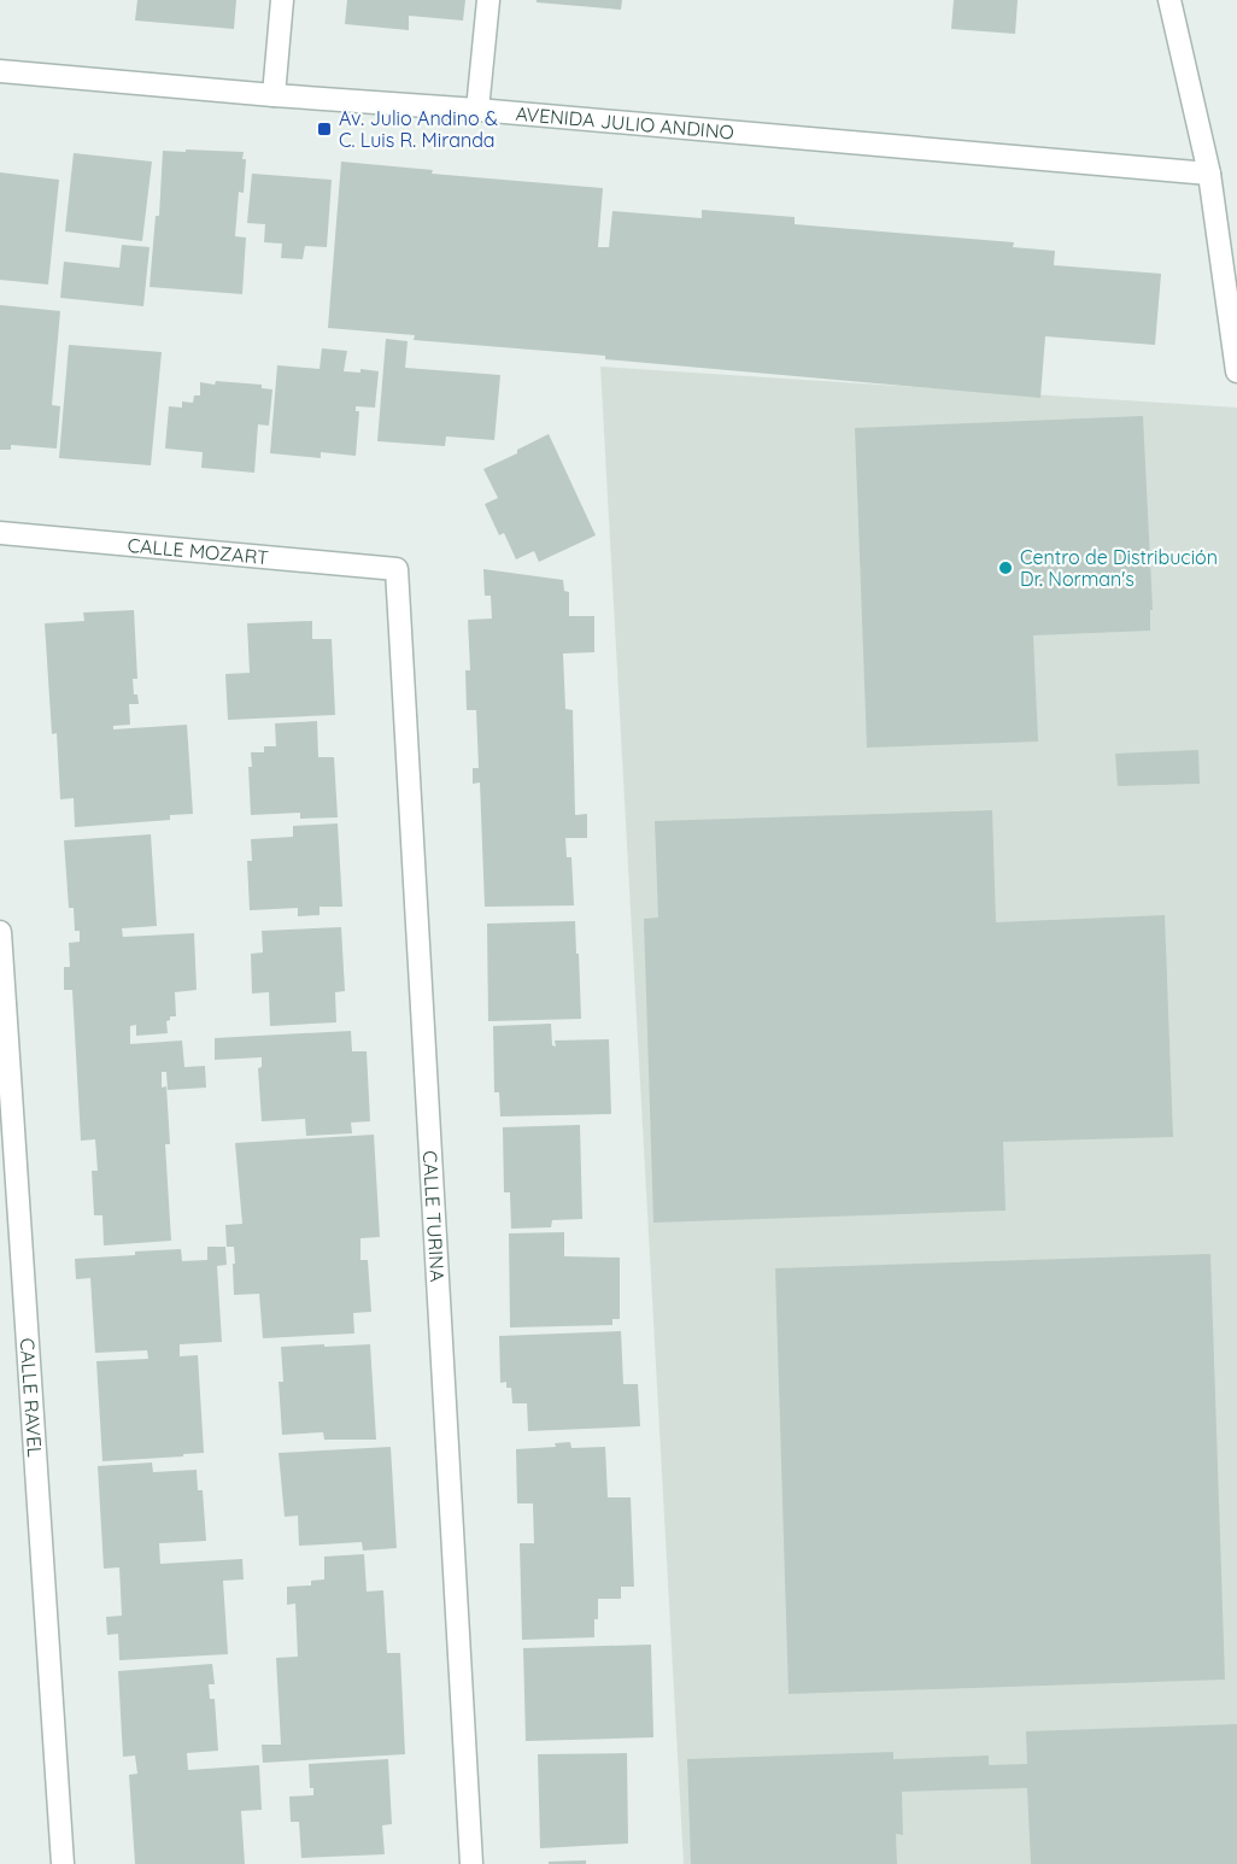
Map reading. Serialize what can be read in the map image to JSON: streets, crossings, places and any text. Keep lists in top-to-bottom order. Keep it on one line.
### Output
{"streets":{"street":["AVENIDA JULIO ANDINO","CALLE MOZART","CALLE TURINA","CALLE RAVEL"]},"crossings":[["CALLE MOZART","CALLE TURINA"]],"places":{"transit":["Av. Julio Andino & C. Luis R. Miranda"],"other":["Centro de Distribución Dr. Norman's"]}}
